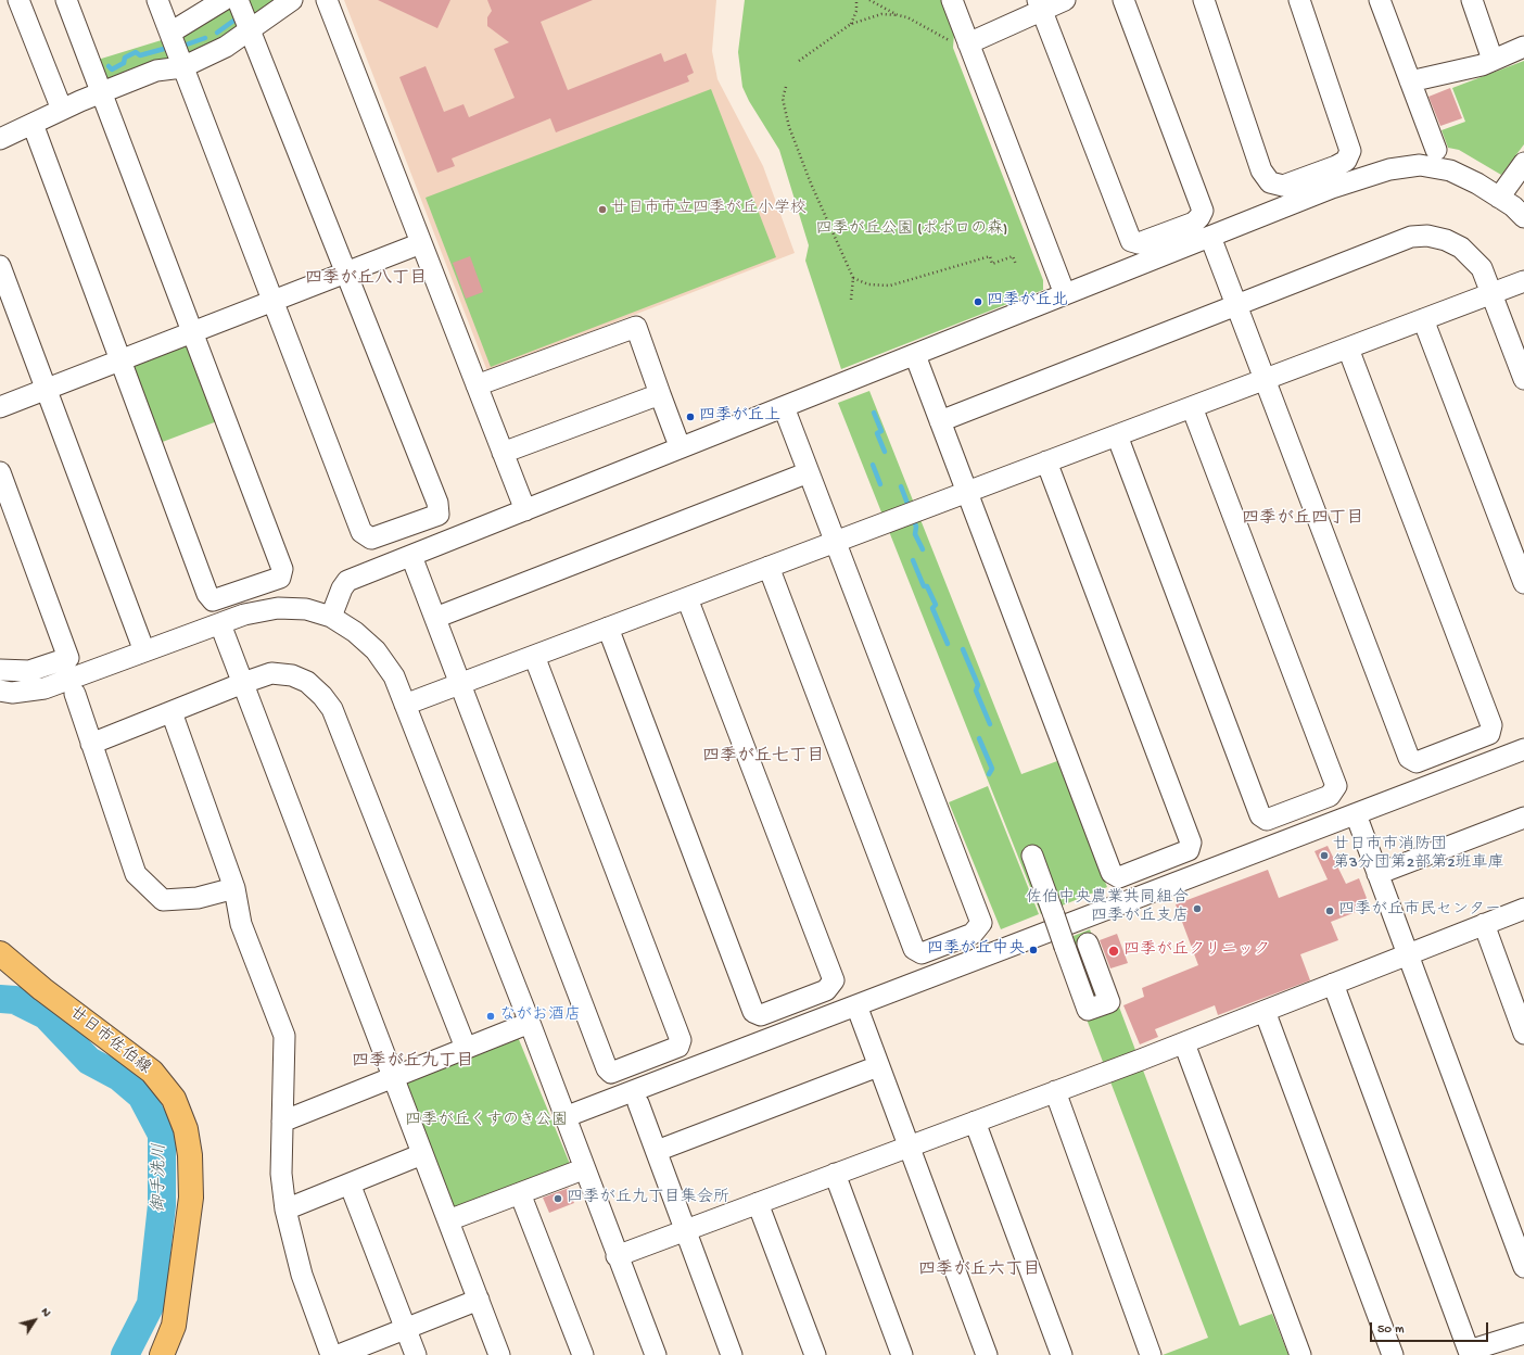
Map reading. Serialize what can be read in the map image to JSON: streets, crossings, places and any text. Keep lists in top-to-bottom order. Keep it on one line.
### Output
{"streets":{"main road":["廿日市佐伯線"]},"districts":["四季が丘八丁目","四季が丘四丁目","四季が丘七丁目","四季が丘九丁目","四季が丘六丁目"],"water":["御手洗川"],"parks":["四季が丘公園 (ポポロの森)","四季が丘くすのき公園"],"places":["廿日市市立四季が丘小学校","四季が丘北","四季が丘上","廿日市市消防団 第3分団第2部第2班車庫","佐伯中央農業共同組合 四季が丘支店","四季が丘市民センター","四季が丘中央","四季が丘クリニック","ながお酒店","四季が丘九丁目集会所"],"scale_bar":"50 m","north":"top right"}
